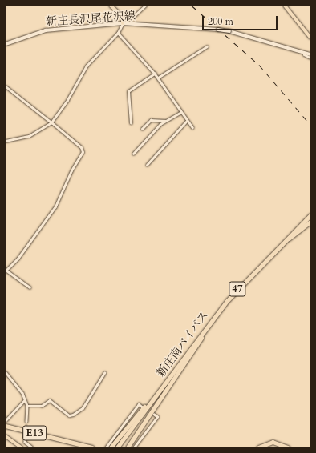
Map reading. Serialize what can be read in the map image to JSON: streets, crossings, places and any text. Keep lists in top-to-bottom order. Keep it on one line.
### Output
{"streets":{"highway":["47","新庄南バイパス","E13"],"main road":["新庄長沢尾花沢線"]},"crossings":[["47","新庄南バイパス"]],"scale_bar":"200 m"}
